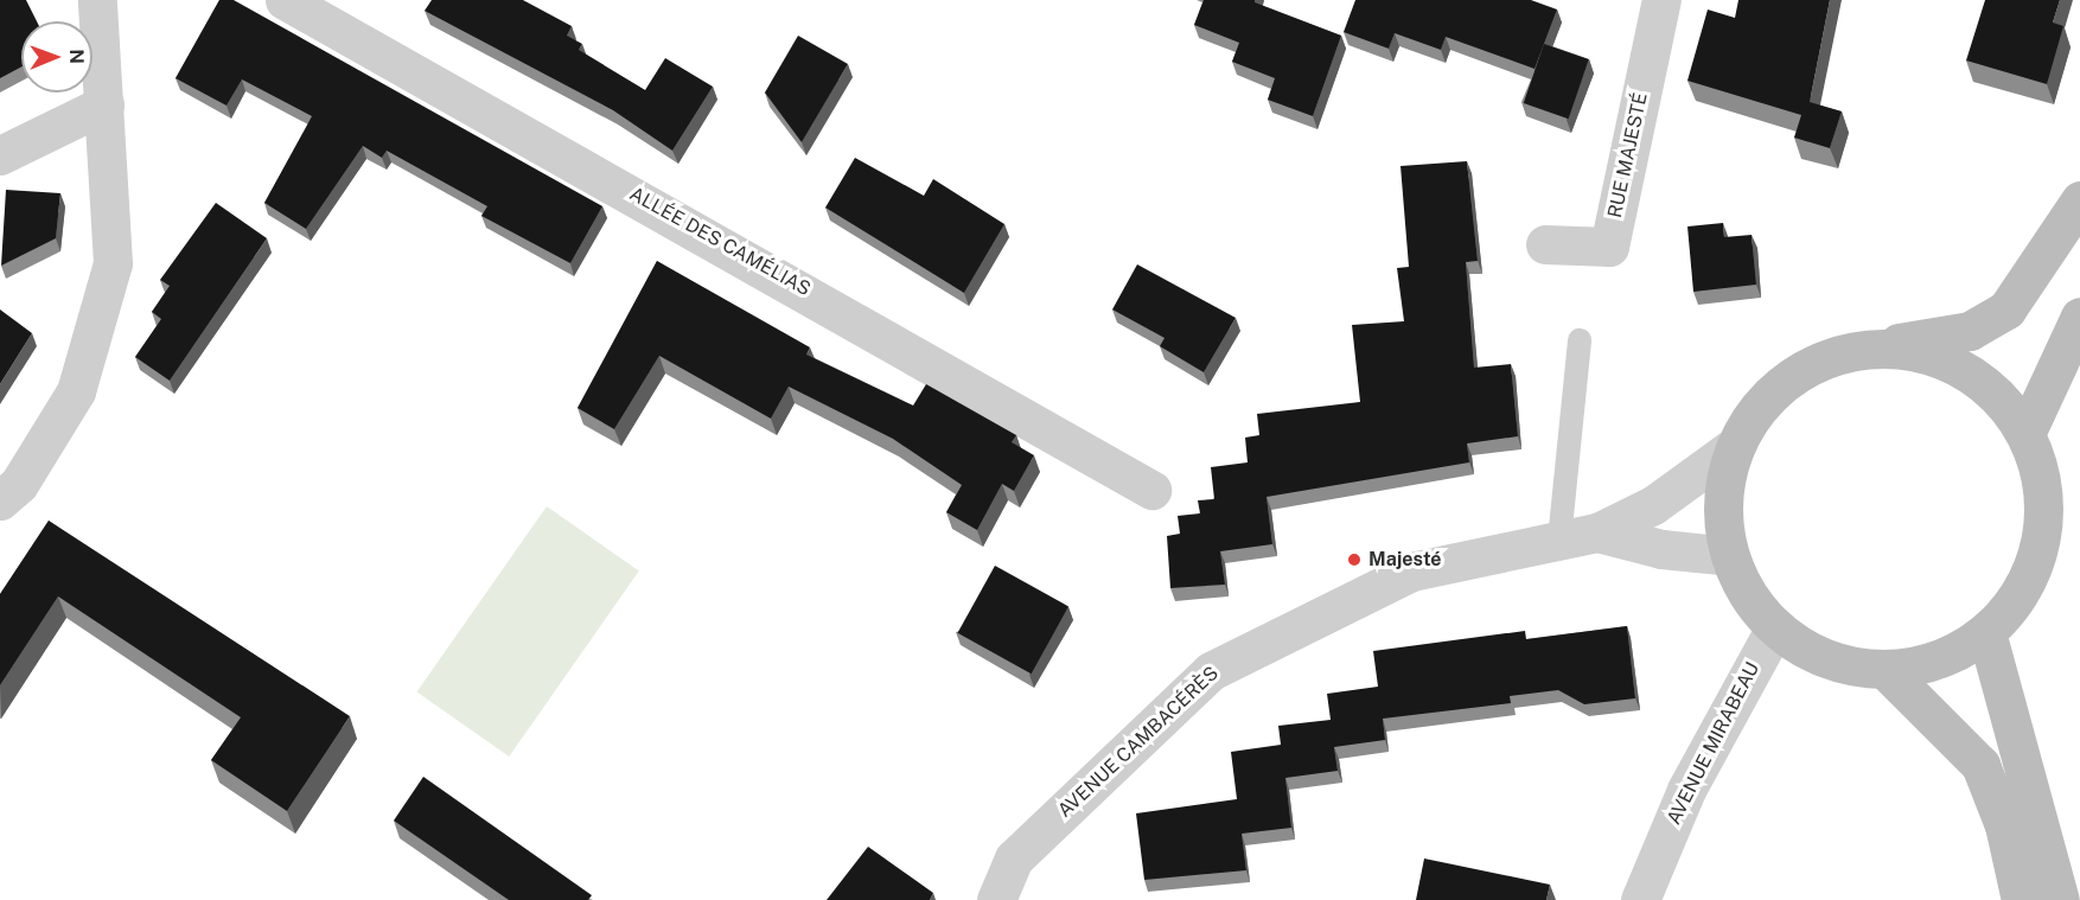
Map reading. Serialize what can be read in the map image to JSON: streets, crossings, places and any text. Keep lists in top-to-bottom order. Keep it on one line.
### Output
{"streets":{"street":["RUE MAJESTÉ","ALLÉE DES CAMÉLIAS","AVENUE CAMBACÉRÈS","AVENUE MIRABEAU"]},"places":["Majesté"],"north":"right"}
